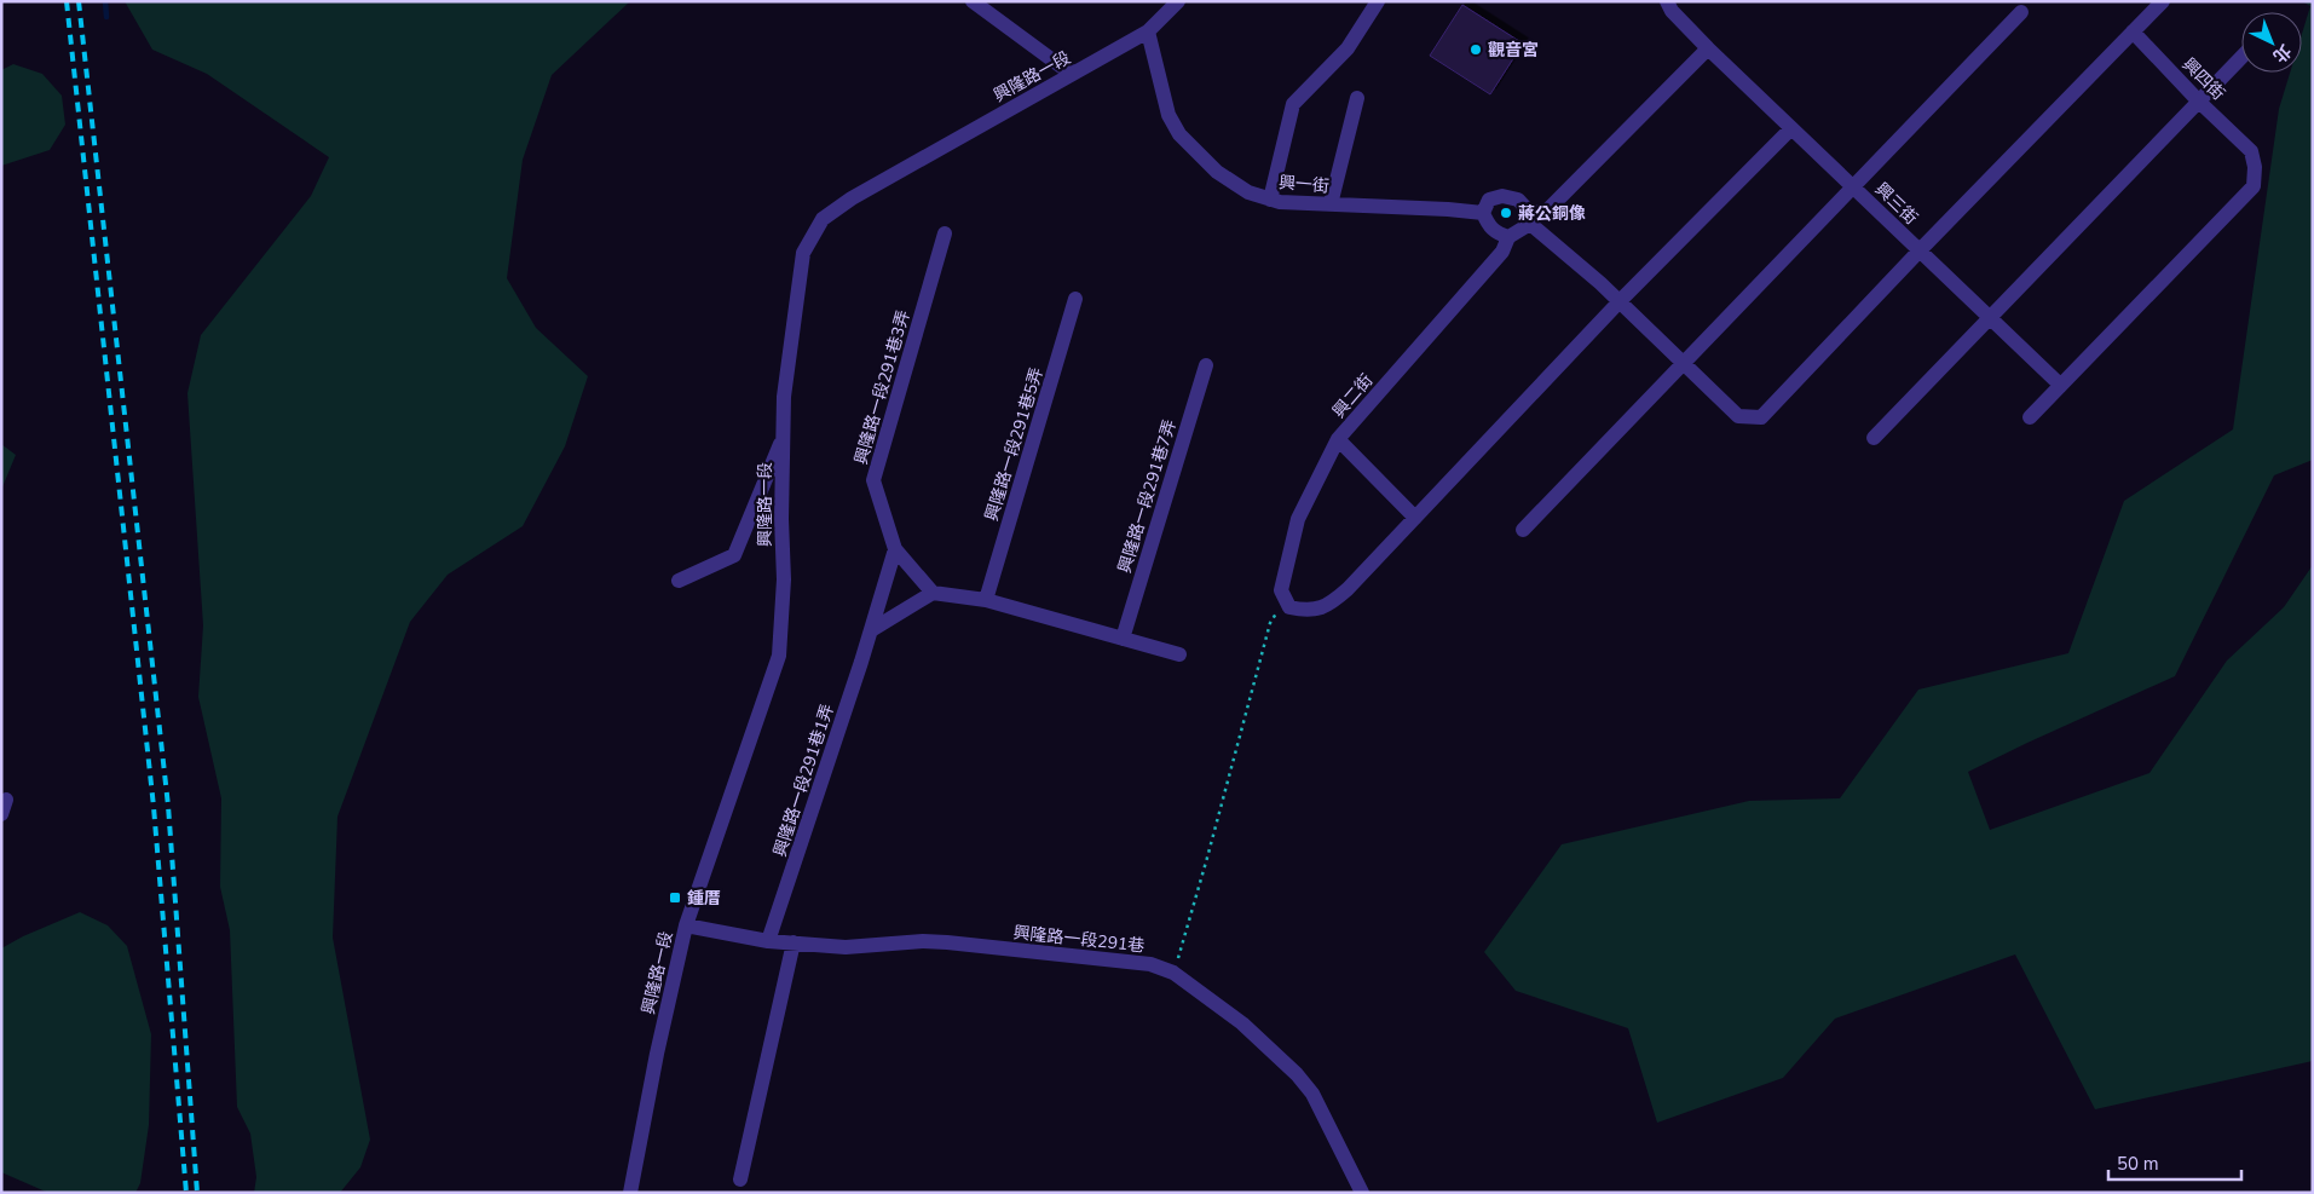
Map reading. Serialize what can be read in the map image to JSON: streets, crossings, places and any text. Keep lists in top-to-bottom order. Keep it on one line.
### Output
{"streets":{"street":["興隆路一段","興四街","興一街","興三街","興隆路一段291巷3弄","興二街","興隆路一段291巷5弄","興隆路一段291巷7弄","興隆路一段291巷1弄","興隆路一段291巷"]},"crossings":[["興隆路一段","興一街"],["興隆路一段","興隆路一段291巷"],["興四街","興三街"],["興一街","興二街"],["興隆路一段291巷3弄","興隆路一段291巷1弄"],["興隆路一段291巷1弄","興隆路一段291巷"]],"places":{"other":["觀音宮","蔣公銅像"],"transit":["鍾厝"]},"scale_bar":"50 m","north":"bottom right"}
